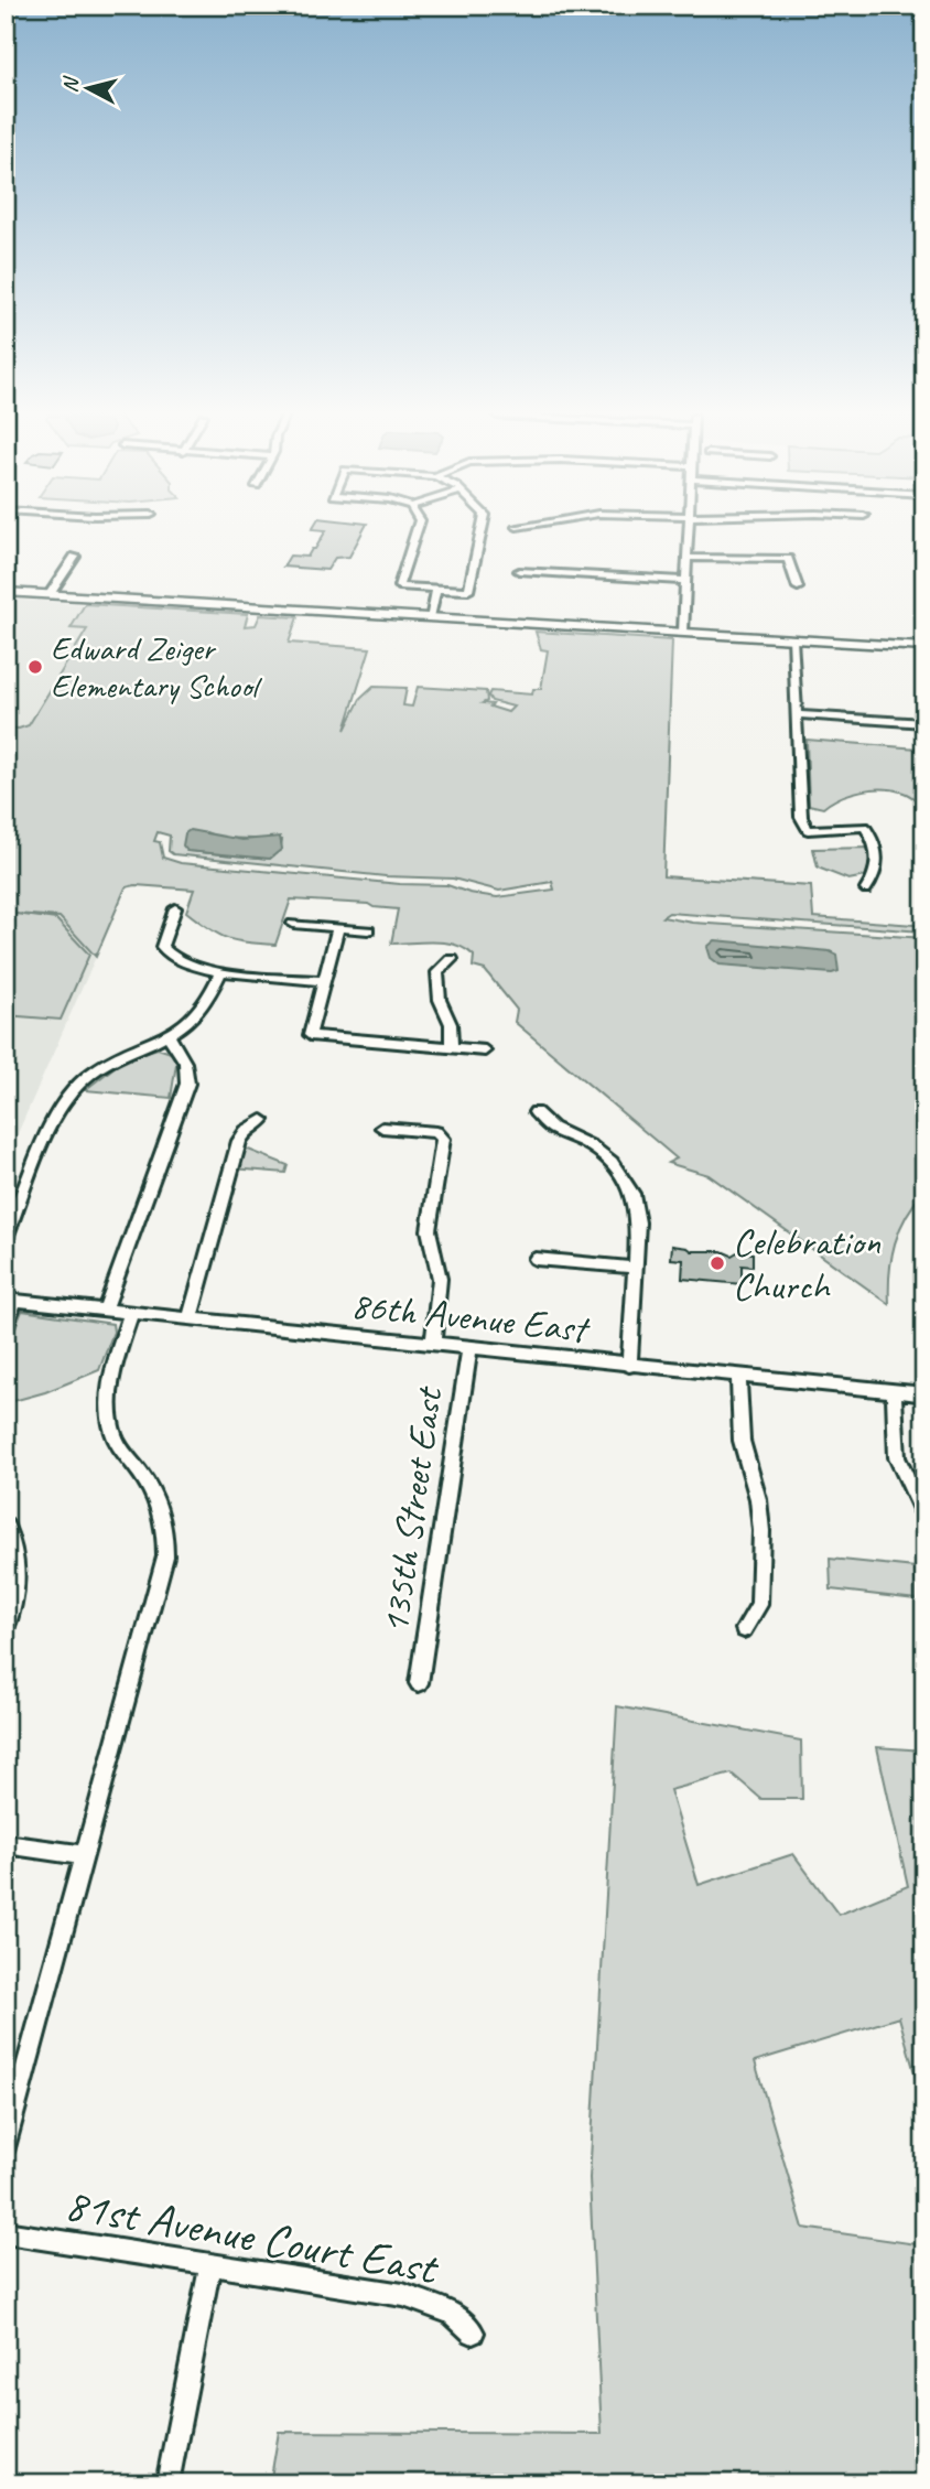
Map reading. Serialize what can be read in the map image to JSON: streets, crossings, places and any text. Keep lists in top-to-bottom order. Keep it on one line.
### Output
{"streets":{"street":["86th Avenue East","135th Street East","81st Avenue Court East"]},"crossings":[["86th Avenue East","135th Street East"]],"places":["Edward Zeiger Elementary School","Celebration Church"],"north":"left"}
